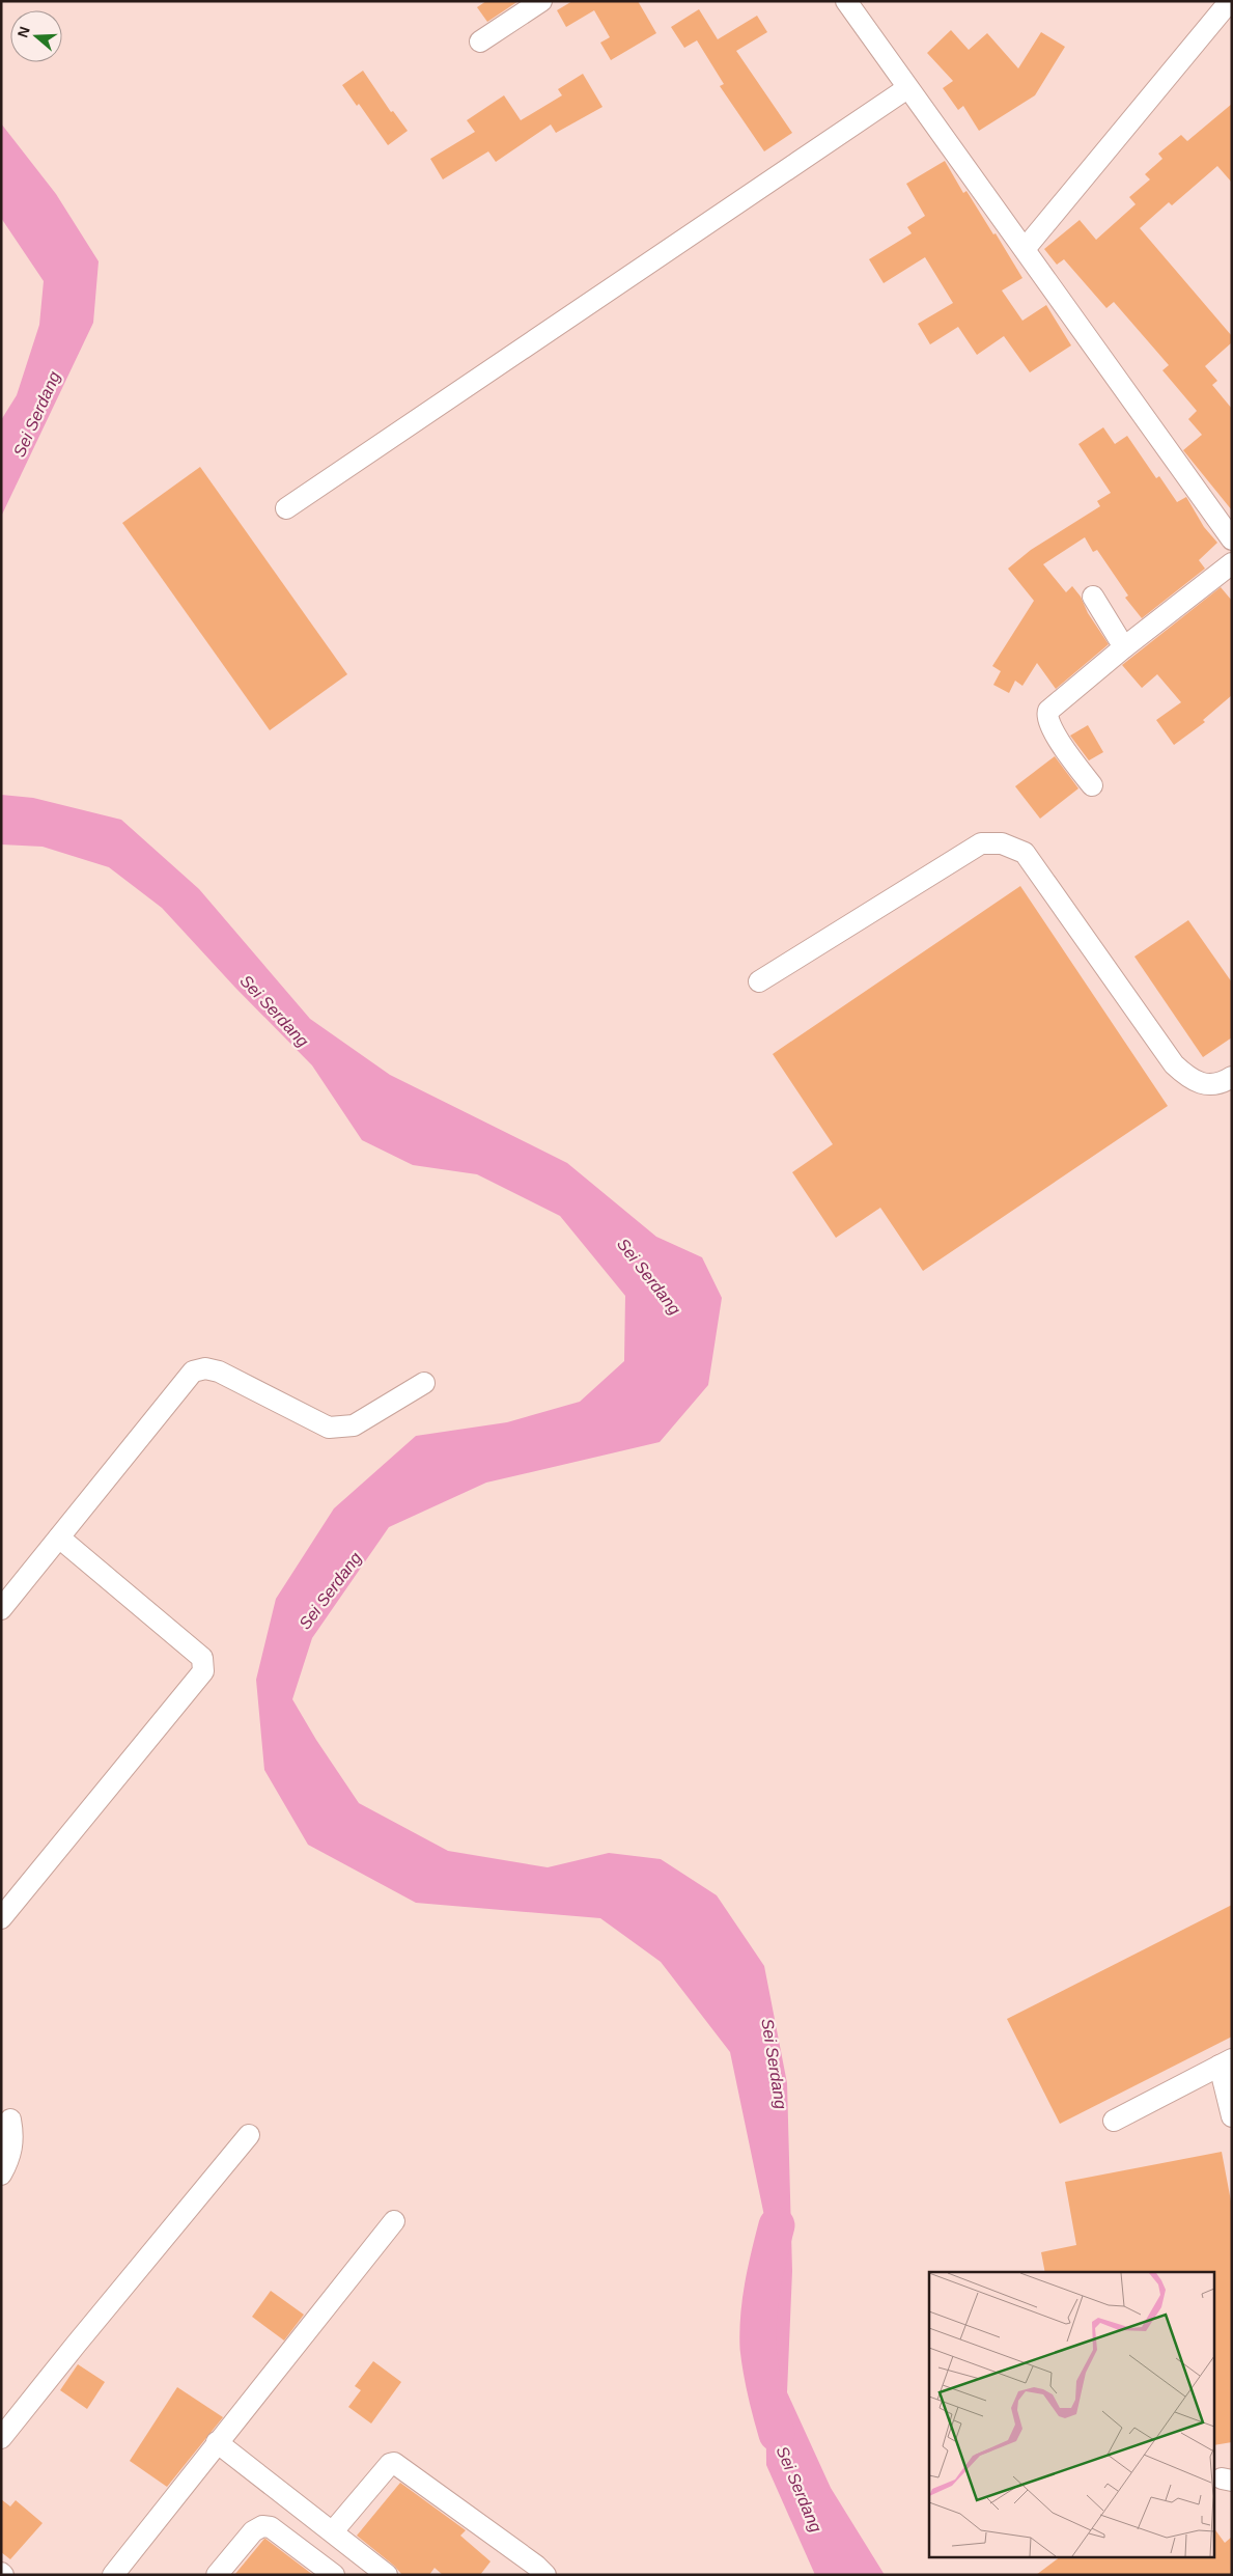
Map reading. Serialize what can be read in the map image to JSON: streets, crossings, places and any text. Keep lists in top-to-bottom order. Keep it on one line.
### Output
{"water":["Sei Serdang"],"north":"left"}
